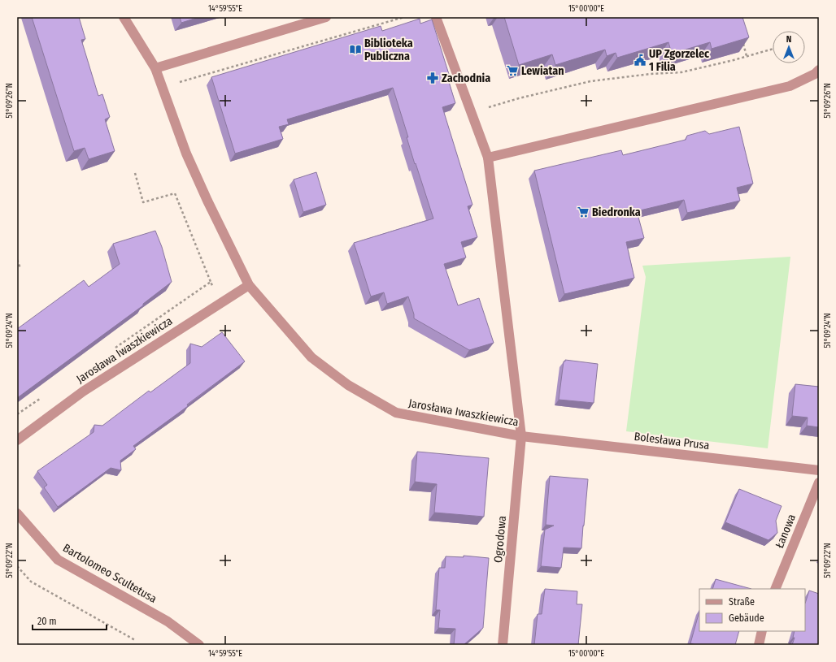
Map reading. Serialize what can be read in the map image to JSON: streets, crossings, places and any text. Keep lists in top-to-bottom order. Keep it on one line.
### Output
{"streets":{"street":["Jarosława Iwaszkiewicza","Bolesława Prusa","Łanowa","Ogrodowa","Bartolomeo Scultetusa"]},"crossings":[["Jarosława Iwaszkiewicza","Bolesława Prusa"],["Jarosława Iwaszkiewicza","Ogrodowa"],["Bolesława Prusa","Ogrodowa"]],"places":{"library":["Biblioteka Publiczna"],"public building":["UP Zgorzelec 1 Filia"],"supermarket":["Lewiatan","Biedronka"],"pharmacy":["Zachodnia"]},"legend":["Straße","Gebäude"],"scale_bar":"20 m","north":"top","coordinates":["14°59'55\"E","15°00'00\"E","51°09'26\"N","51°09'24\"N","51°09'22\"N"]}
